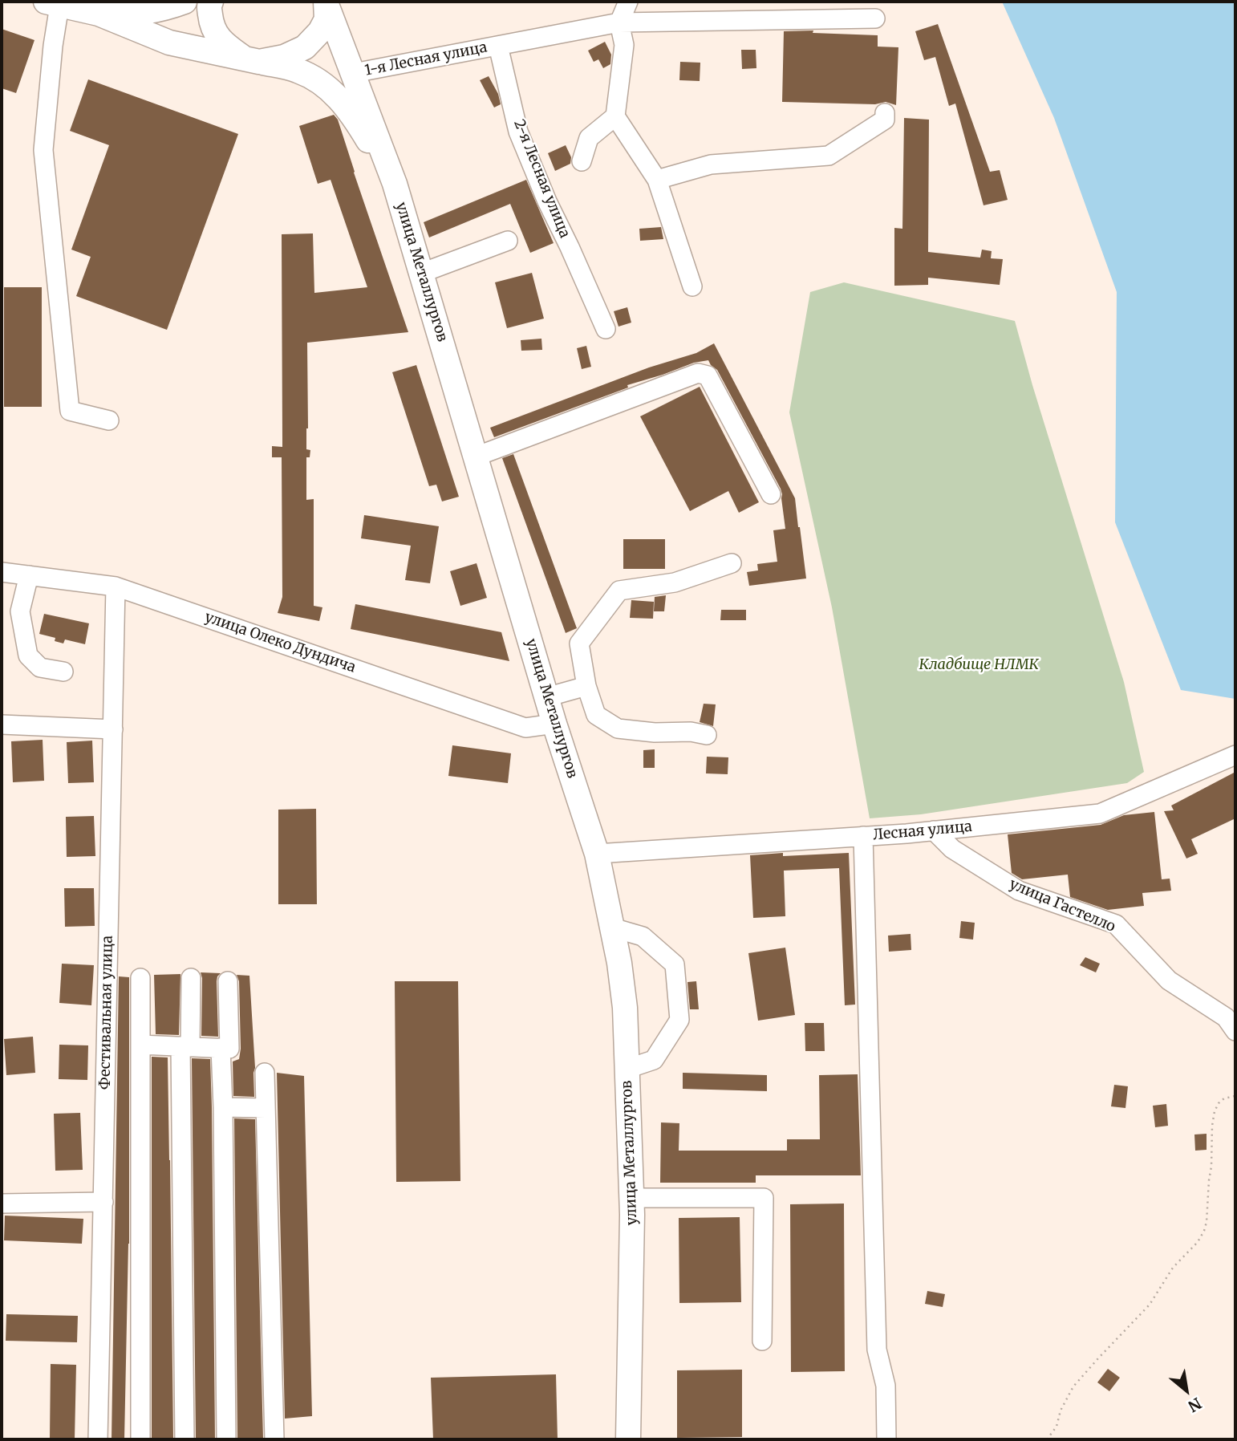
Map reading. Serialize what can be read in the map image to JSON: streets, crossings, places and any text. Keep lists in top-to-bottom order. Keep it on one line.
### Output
{"streets":{"main road":["улица Металлургов"],"street":["1-я Лесная улица","2-я Лесная улица","улица Олеко Дундича","Лесная улица","улица Гастелло","Фестивальная улица"]},"crossings":[["1-я Лесная улица","2-я Лесная улица"],["1-я Лесная улица","улица Металлургов"],["улица Металлургов","улица Олеко Дундича"],["улица Металлургов","Лесная улица"],["улица Олеко Дундича","Фестивальная улица"],["Лесная улица","улица Гастелло"]],"parks":["Кладбище НЛМК"],"north":"bottom right"}
